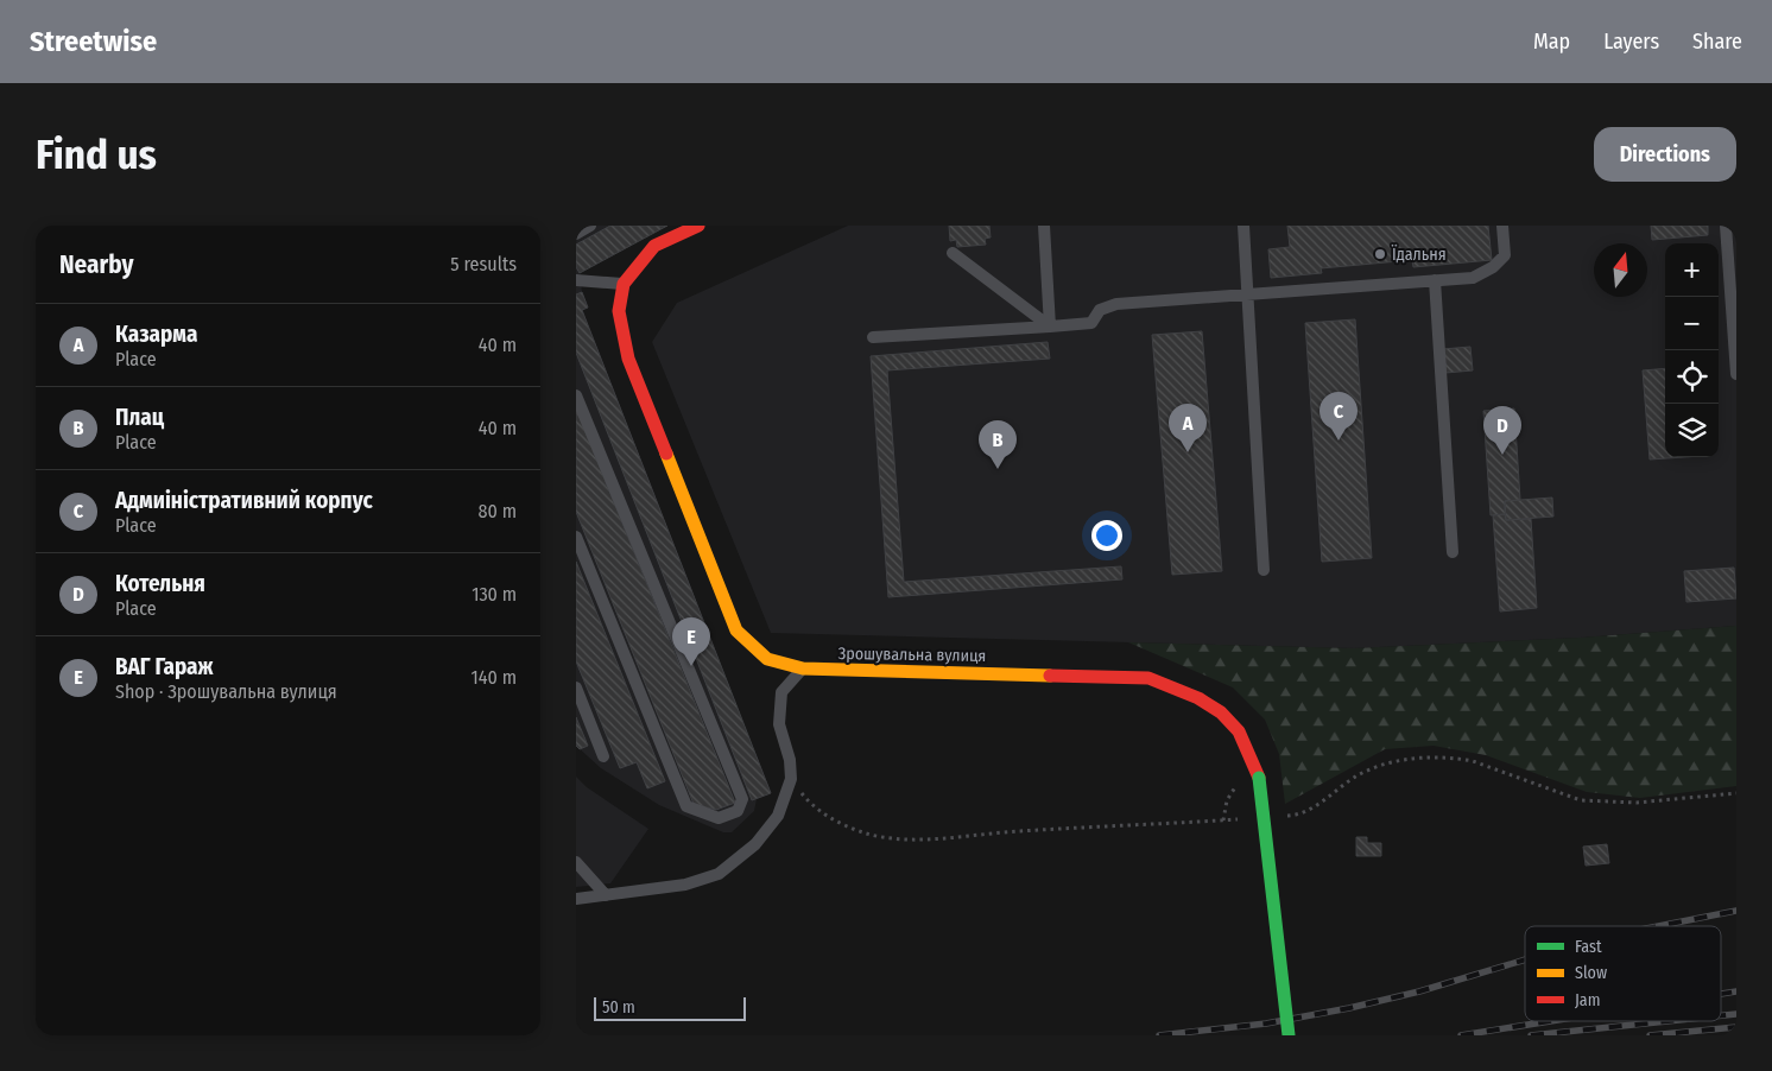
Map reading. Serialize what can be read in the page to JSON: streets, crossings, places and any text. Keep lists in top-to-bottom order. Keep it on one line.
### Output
{"streets":{"street":["Зрошувальна вулиця"]},"places":["Їдальня"],"legend":["Fast","Slow","Jam"],"scale_bar":"50 m","north":"top","page":{"header":"Streetwise","nav":["Map","Layers","Share"],"buttons":"Directions","title":"Find us","heading":["Nearby","5 results"],"map_buttons":["+","−"],"list":[{"mark":"A","name":"Казарма","note":"Place","value":"40 m"},{"mark":"B","name":"Плац","note":"Place","value":"40 m"},{"mark":"C","name":"Адмиіністративний корпус","note":"Place","value":"80 m"},{"mark":"D","name":"Котельня","note":"Place","value":"130 m"},{"mark":"E","name":"ВАГ Гараж","note":"Shop · Зрошувальна вулиця","value":"140 m"}],"pins":["C","A","D","B","E"],"scale":"50 m"}}
